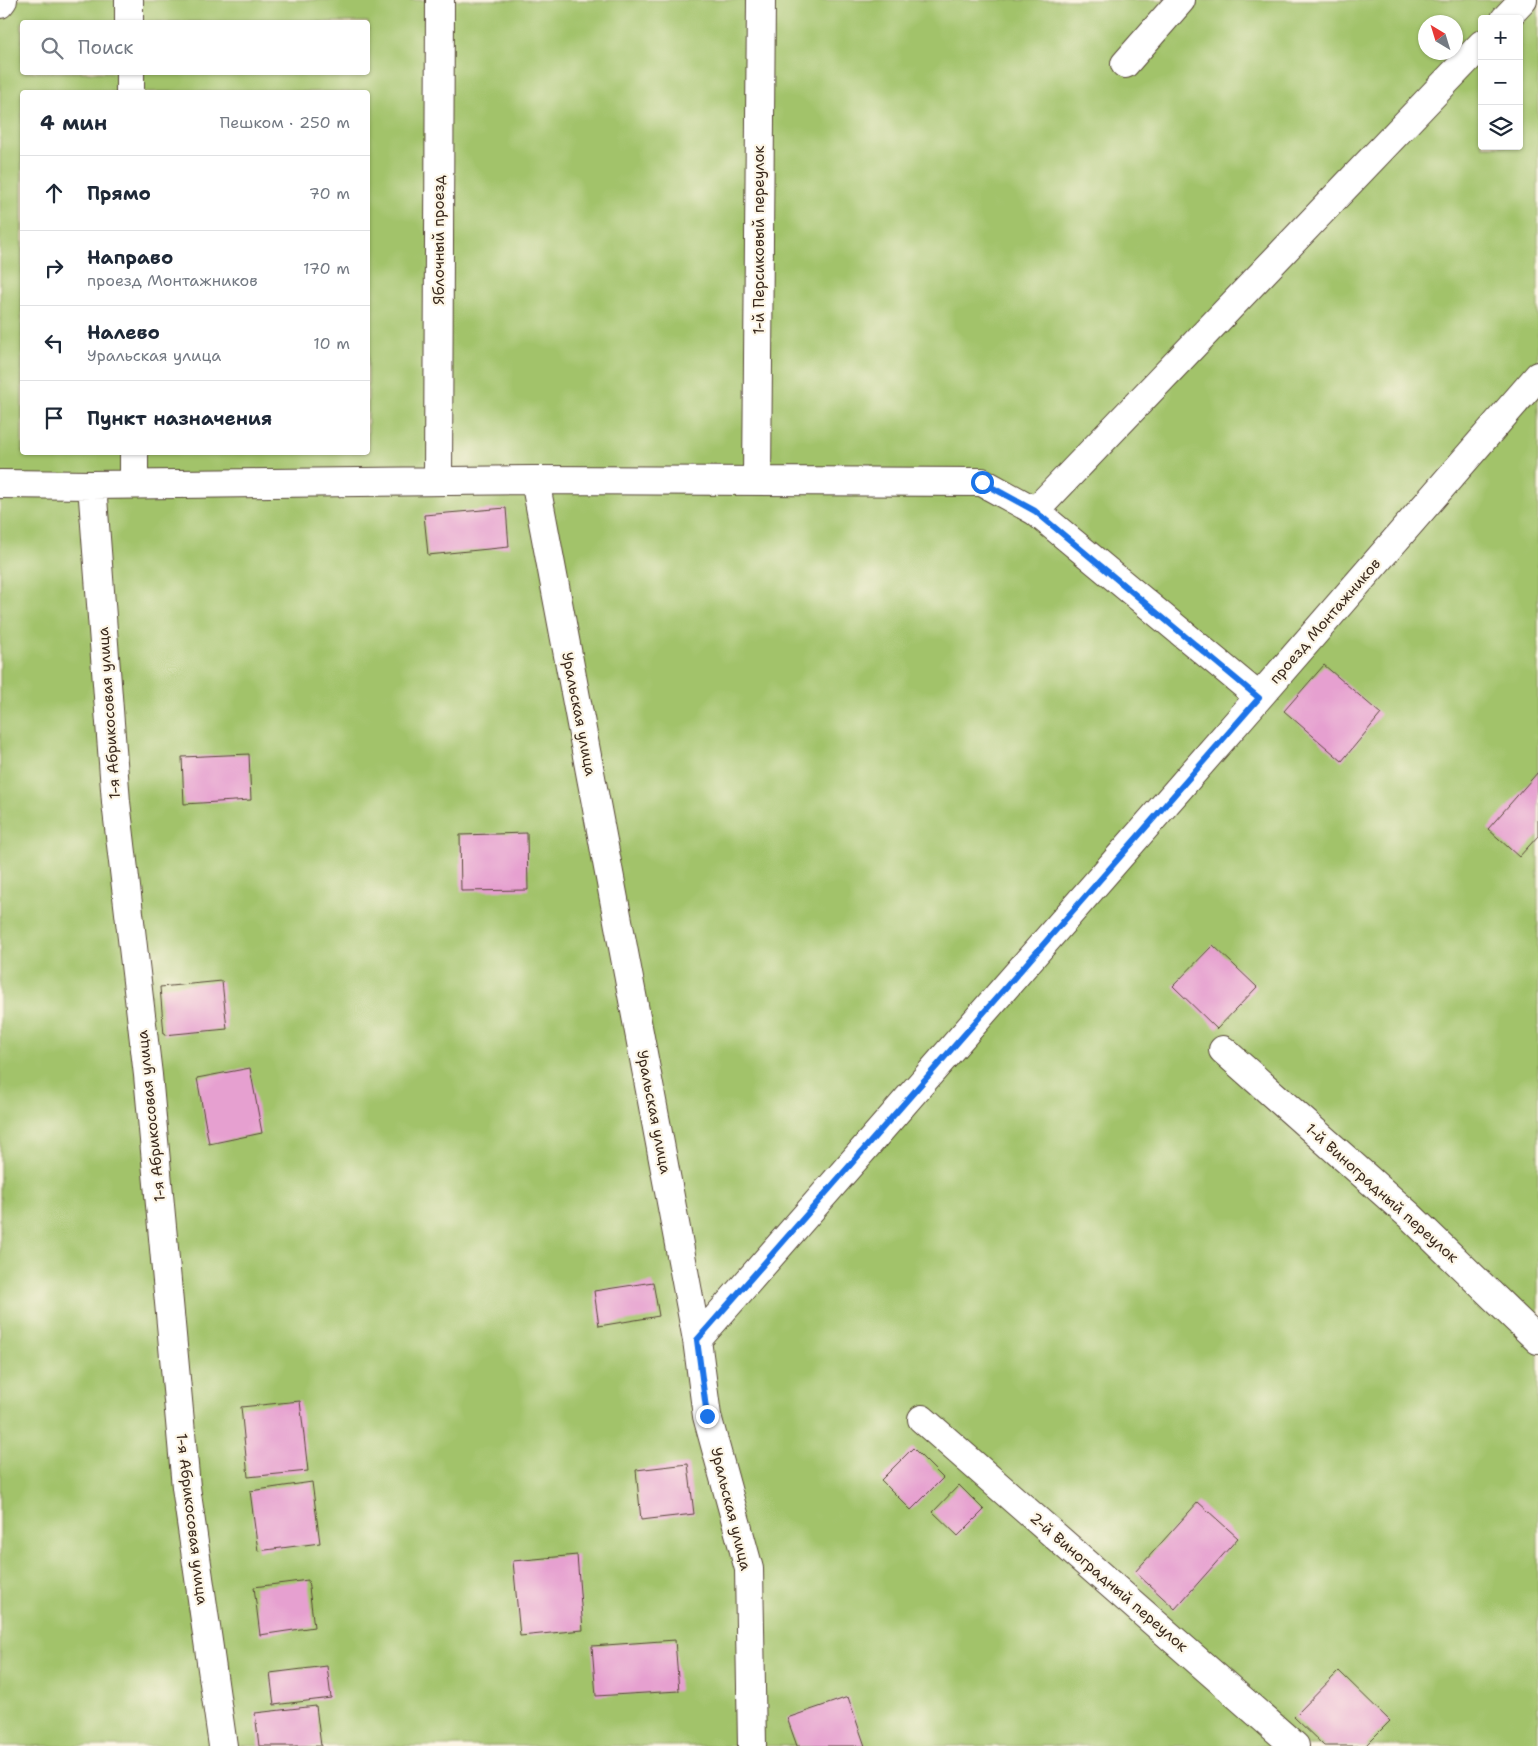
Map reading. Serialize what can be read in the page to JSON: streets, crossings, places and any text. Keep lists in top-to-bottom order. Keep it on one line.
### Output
{"streets":{"street":["Яблочный проезд","1-й Персиковый переулок","проезд Монтажников","1-я Абрикосовая улица","Уральская улица","1-й Виноградный переулок","2-й Виноградный переулок"]},"crossings":[["проезд Монтажников","Уральская улица"]],"north":"top left","page":{"map_buttons":["+","−"],"search":"Поиск","heading":["4 мин","Пешком · 250 m"],"list":[["Прямо","70 m"],["Направо","проезд Монтажников","170 m"],["Налево","Уральская улица","10 m"],"Пункт назначения"]}}
